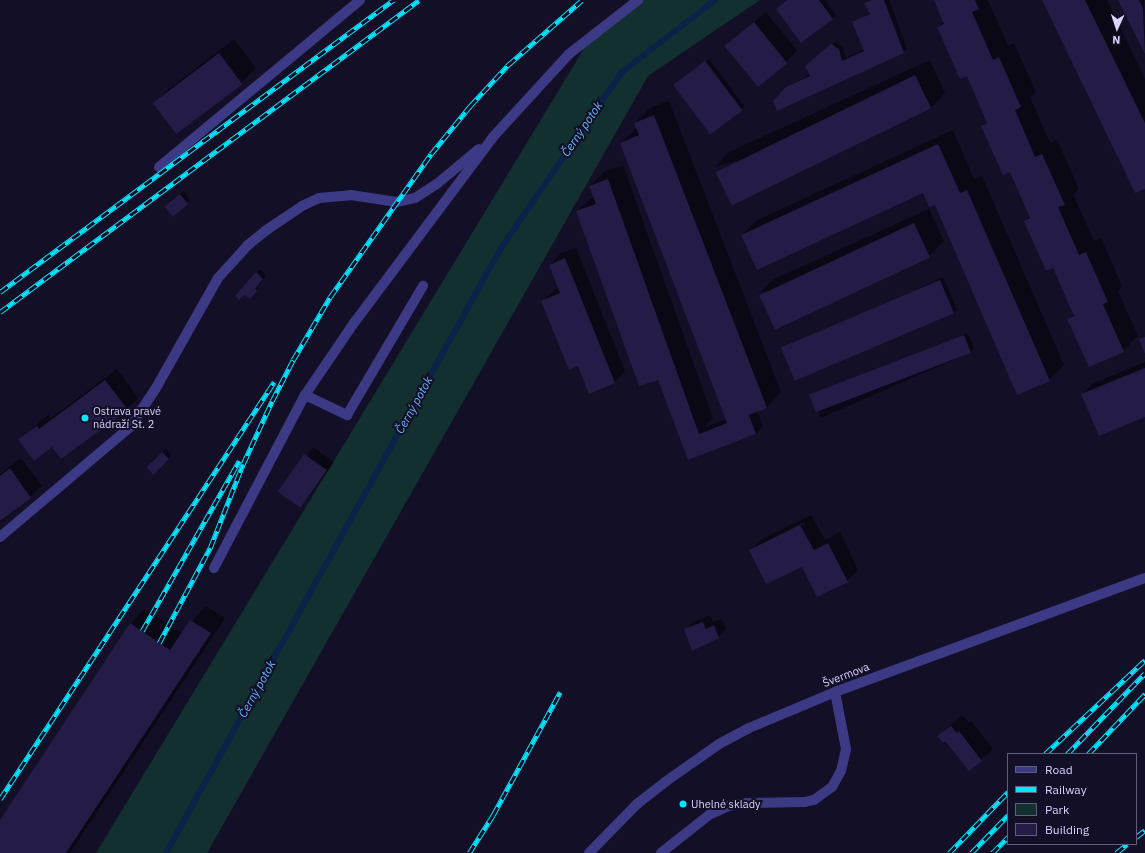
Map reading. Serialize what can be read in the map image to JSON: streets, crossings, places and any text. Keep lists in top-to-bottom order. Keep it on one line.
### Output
{"streets":{"street":["Švermova"]},"water":["Černý potok"],"places":["Ostrava pravé nádraží St. 2","Uhelné sklady"],"legend":["Road","Railway","Park","Building"],"north":"bottom"}
